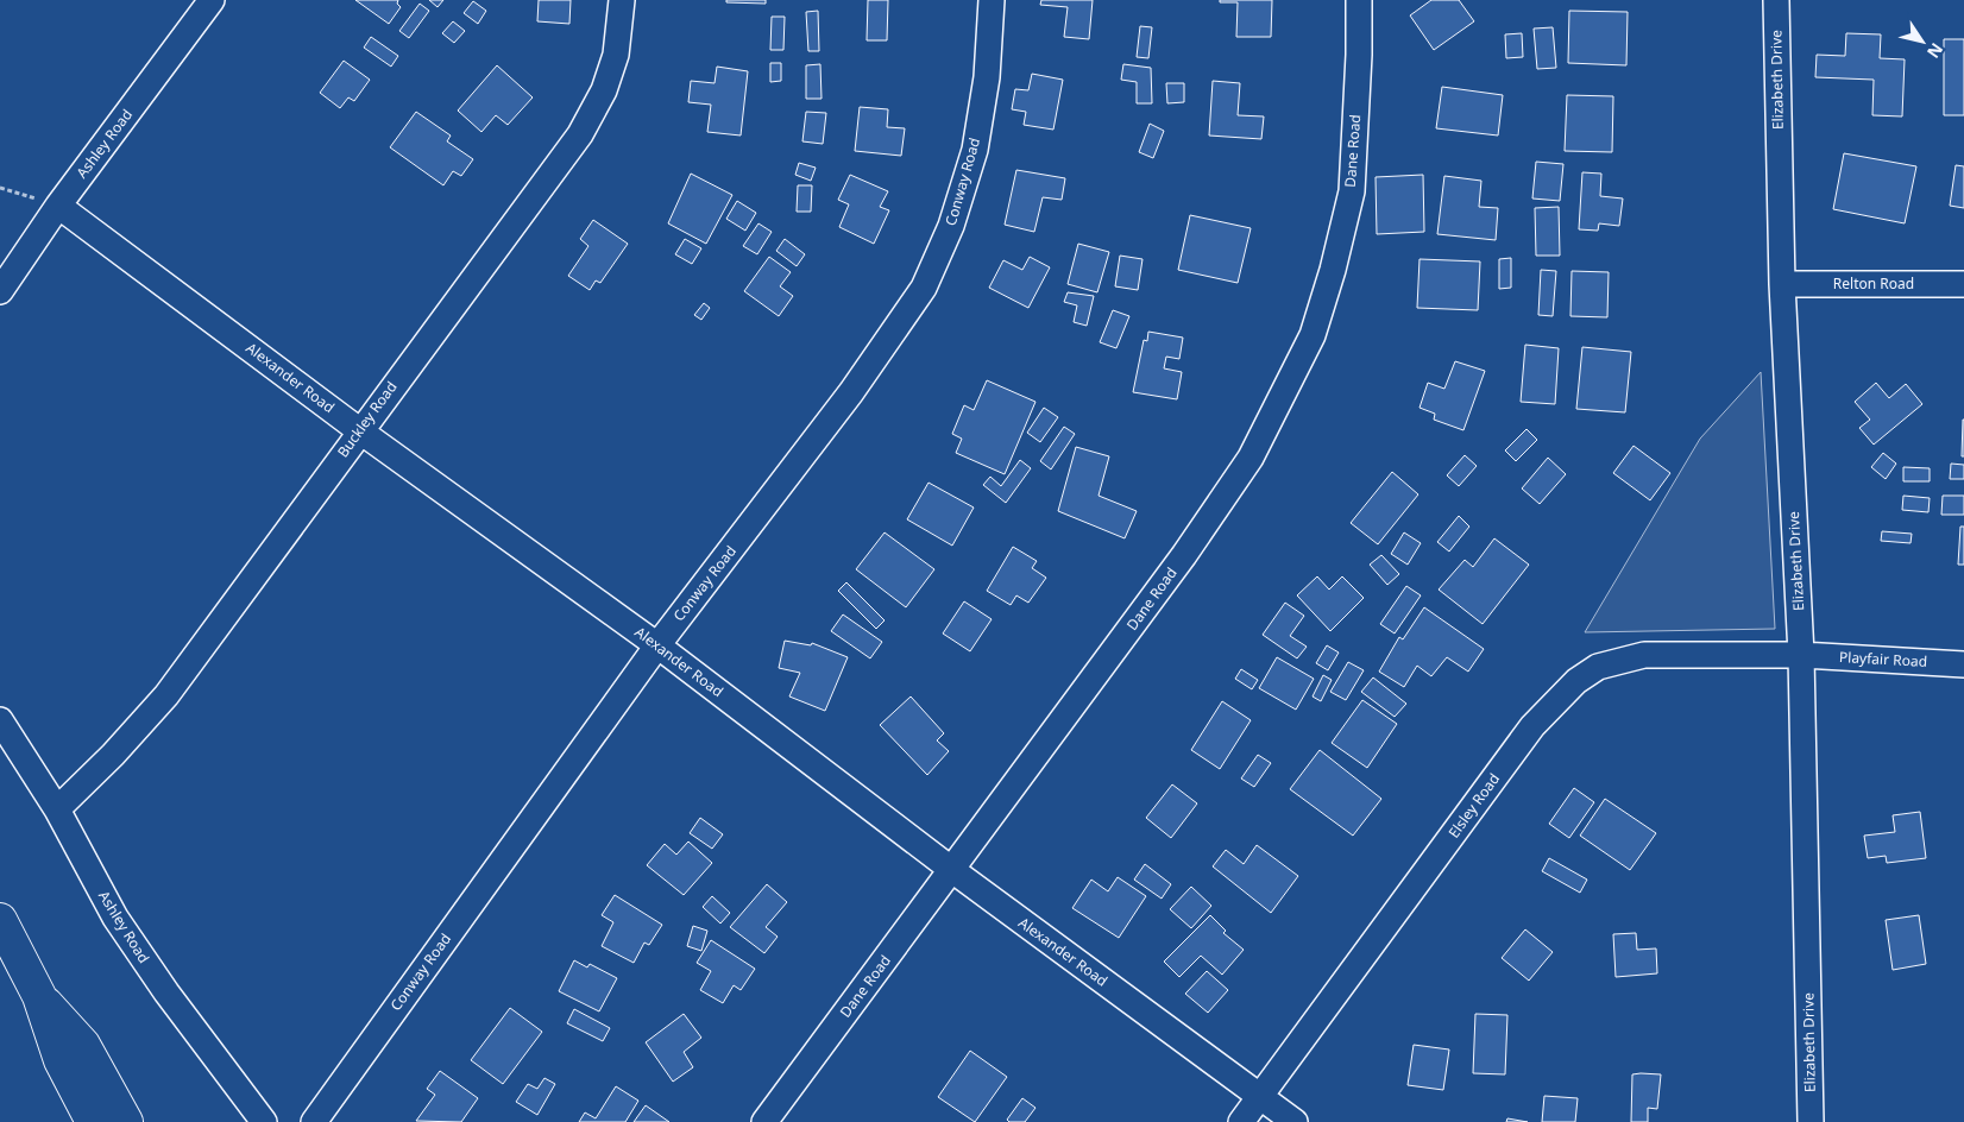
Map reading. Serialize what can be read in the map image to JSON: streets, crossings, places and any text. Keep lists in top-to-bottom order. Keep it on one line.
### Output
{"streets":{"street":["Elizabeth Drive","Ashley Road","Dane Road","Conway Road","Relton Road","Alexander Road","Buckley Road","Playfair Road","Elsley Road"]},"crossings":[["Elizabeth Drive","Relton Road"],["Elizabeth Drive","Playfair Road"],["Elizabeth Drive","Elsley Road"],["Ashley Road","Alexander Road"],["Ashley Road","Buckley Road"],["Dane Road","Alexander Road"],["Conway Road","Alexander Road"],["Alexander Road","Buckley Road"],["Alexander Road","Elsley Road"],["Playfair Road","Elsley Road"]],"north":"bottom right"}
